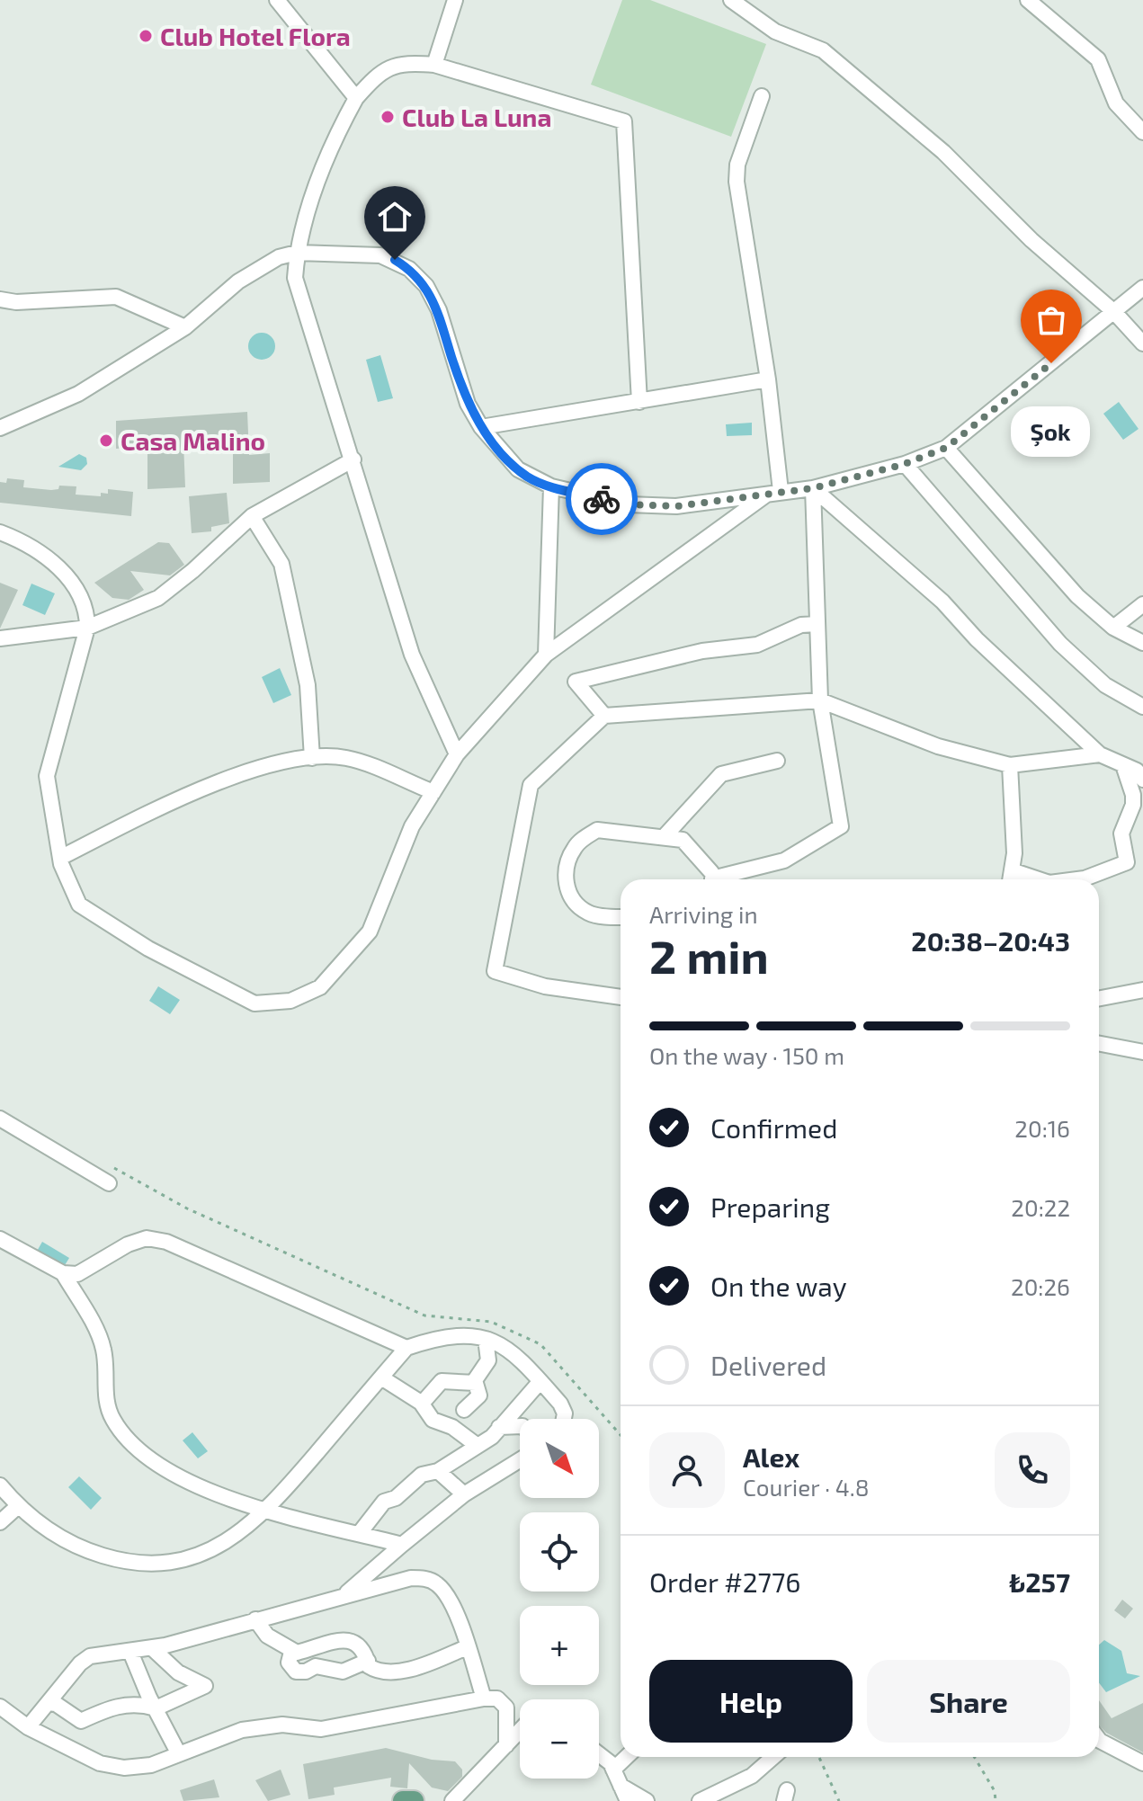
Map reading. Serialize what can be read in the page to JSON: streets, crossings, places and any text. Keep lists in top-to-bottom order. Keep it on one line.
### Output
{"places":["Club Hotel Flora","Club La Luna","Şok","Casa Malino"],"north":"bottom right","page":{"bubble":"Şok","heading":["2 min","Arriving in","20:38–20:43"],"panel":["Alex","Courier · 4.8","Order #2776","₺257"],"bar":"On the way · 150 m","list":[["Confirmed","20:16"],["Preparing","20:22"],["On the way","20:26"],"Delivered"],"map_buttons":["+","−"],"buttons":["Help","Share"]}}
